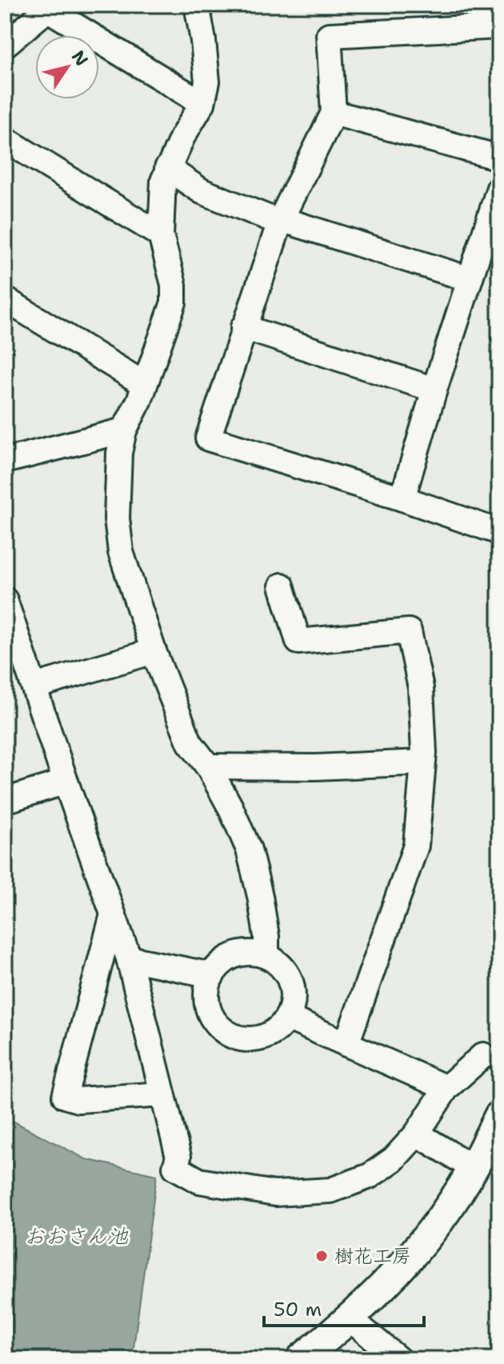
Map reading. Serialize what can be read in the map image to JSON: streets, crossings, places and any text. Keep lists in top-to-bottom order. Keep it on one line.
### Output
{"water":["おおさん池"],"places":["樹花工房"],"scale_bar":"50 m","north":"top right"}
